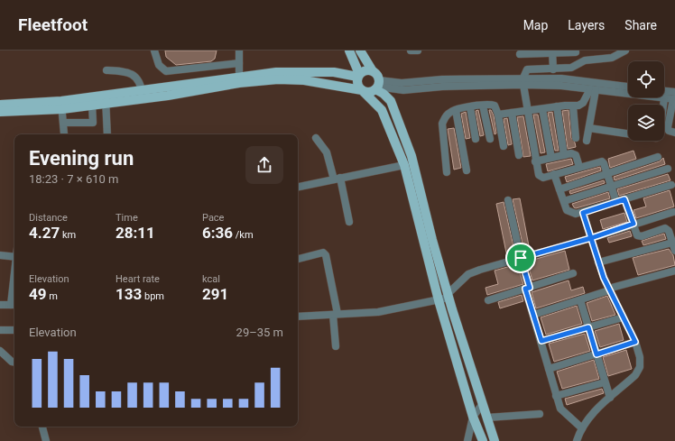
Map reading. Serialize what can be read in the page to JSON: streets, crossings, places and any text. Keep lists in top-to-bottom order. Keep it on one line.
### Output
{"page":{"header":"Fleetfoot","nav":["Map","Layers","Share"],"heading":["Evening run","18:23 · 7 × 610 m"],"stats":[["Distance","4.27 km"],["Time","28:11"],["Pace","6:36 /km"],["Elevation","49 m"],["Heart rate","133 bpm"],["kcal","291"]],"chart":["Elevation","29–35 m"]}}
